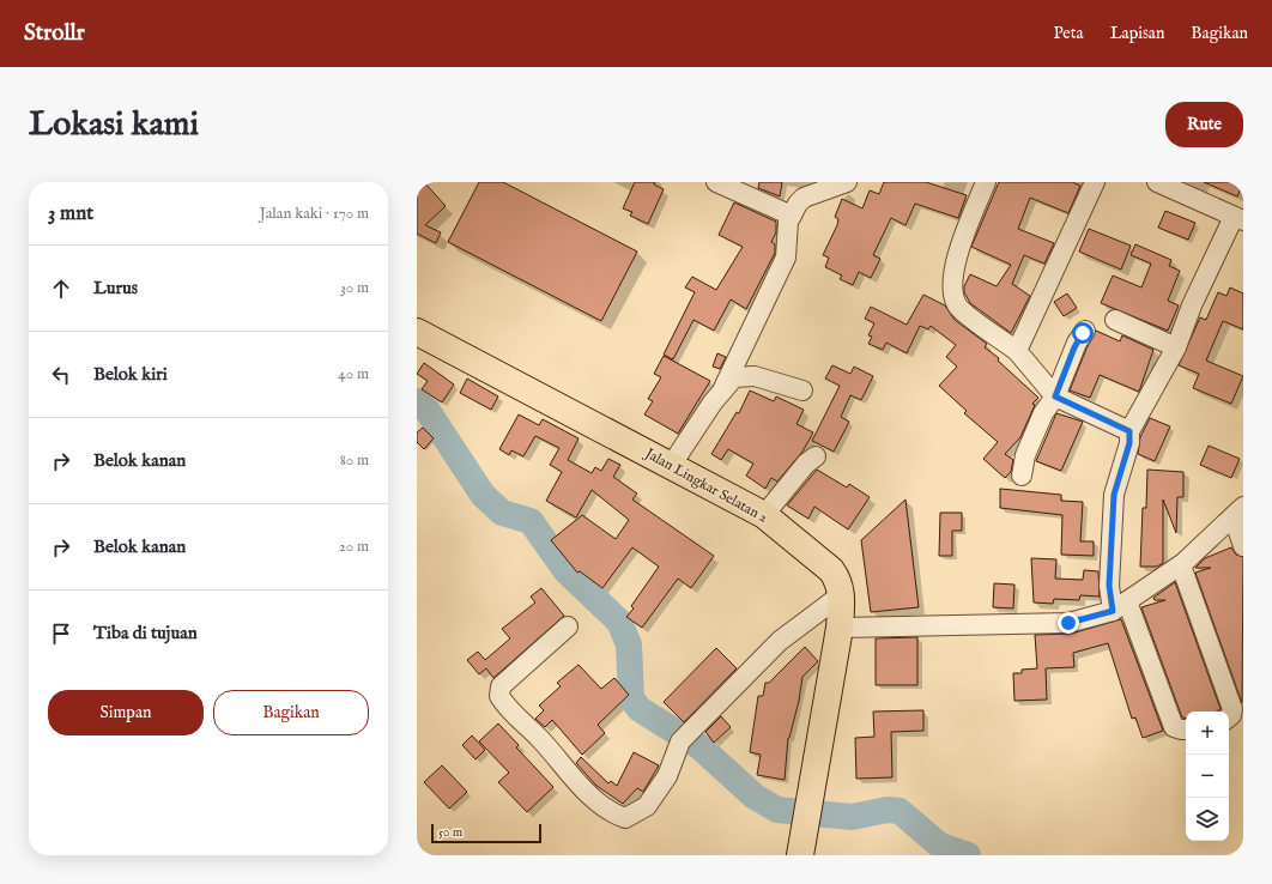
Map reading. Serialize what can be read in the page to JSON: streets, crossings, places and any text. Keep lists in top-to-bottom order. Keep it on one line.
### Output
{"streets":{"highway":["Jalan Lingkar Selatan 2"]},"scale_bar":"50 m","page":{"header":"Strollr","nav":["Peta","Lapisan","Bagikan"],"buttons":["Rute",["Simpan","Bagikan"]],"title":"Lokasi kami","heading":["3 mnt","Jalan kaki · 170 m"],"list":[["Lurus","30 m"],["Belok kiri","40 m"],["Belok kanan","80 m"],["Belok kanan","20 m"],"Tiba di tujuan"],"map_buttons":["+","−"],"scale":"50 m"}}
